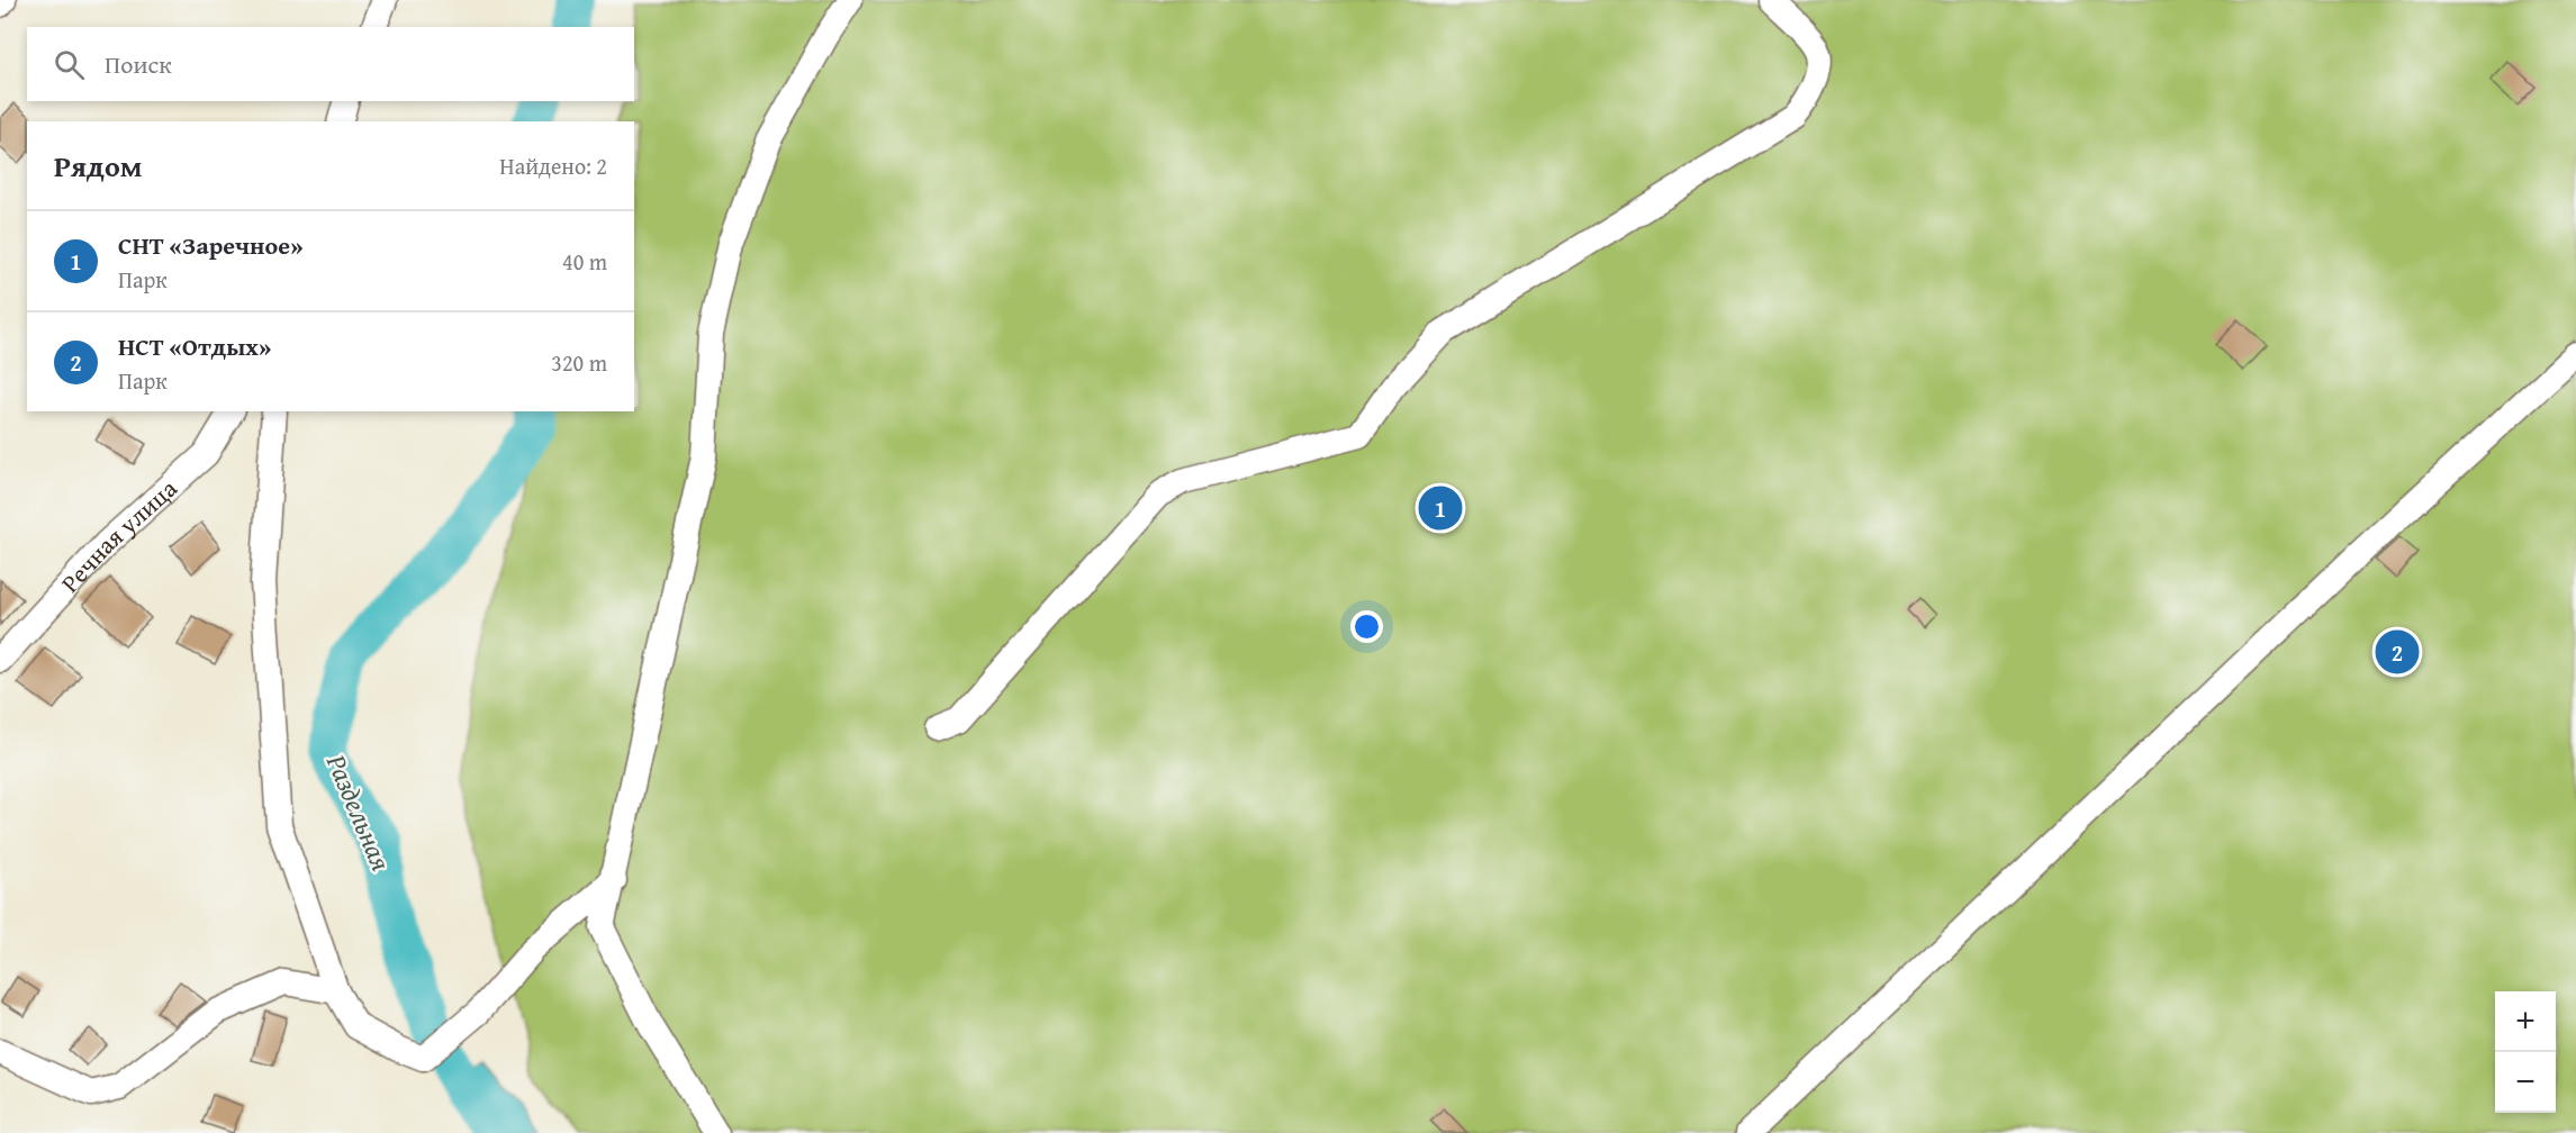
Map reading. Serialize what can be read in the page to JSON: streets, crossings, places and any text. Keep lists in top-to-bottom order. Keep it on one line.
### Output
{"streets":{"street":["Речная улица"]},"water":["Раздельная"],"page":{"search":"Поиск","heading":["Рядом","Найдено: 2"],"list":[{"mark":"1","name":"СНТ «Заречное»","note":"Парк","value":"40 m"},{"mark":"2","name":"НСТ «Отдых»","note":"Парк","value":"320 m"}],"pins":["1","2"],"map_buttons":["+","−"]}}
